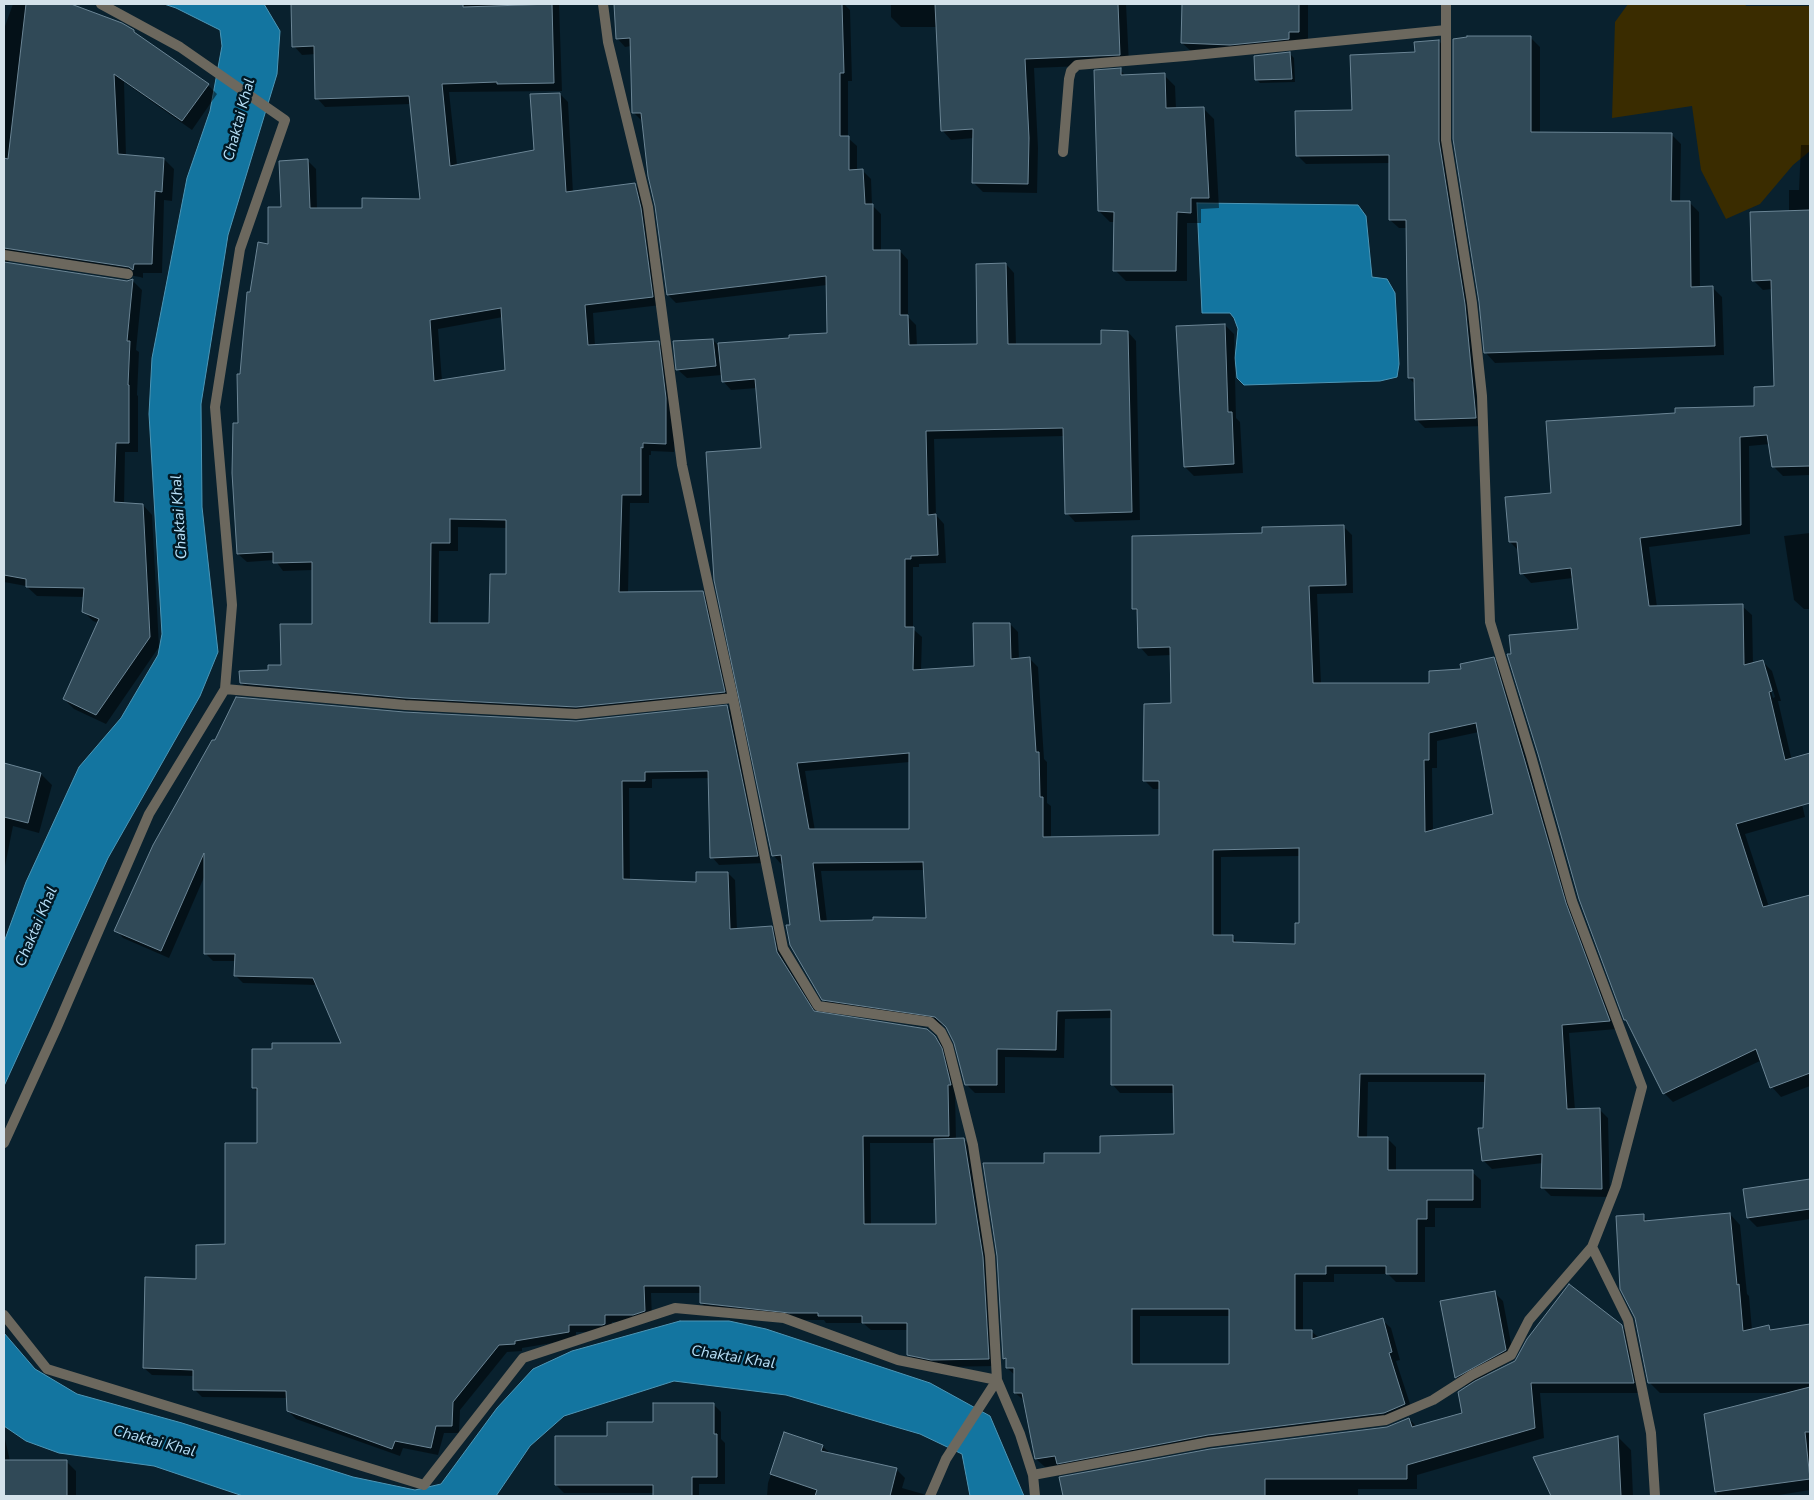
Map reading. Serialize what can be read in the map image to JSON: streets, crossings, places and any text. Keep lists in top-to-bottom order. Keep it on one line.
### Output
{"water":["Chaktai Khal"]}
